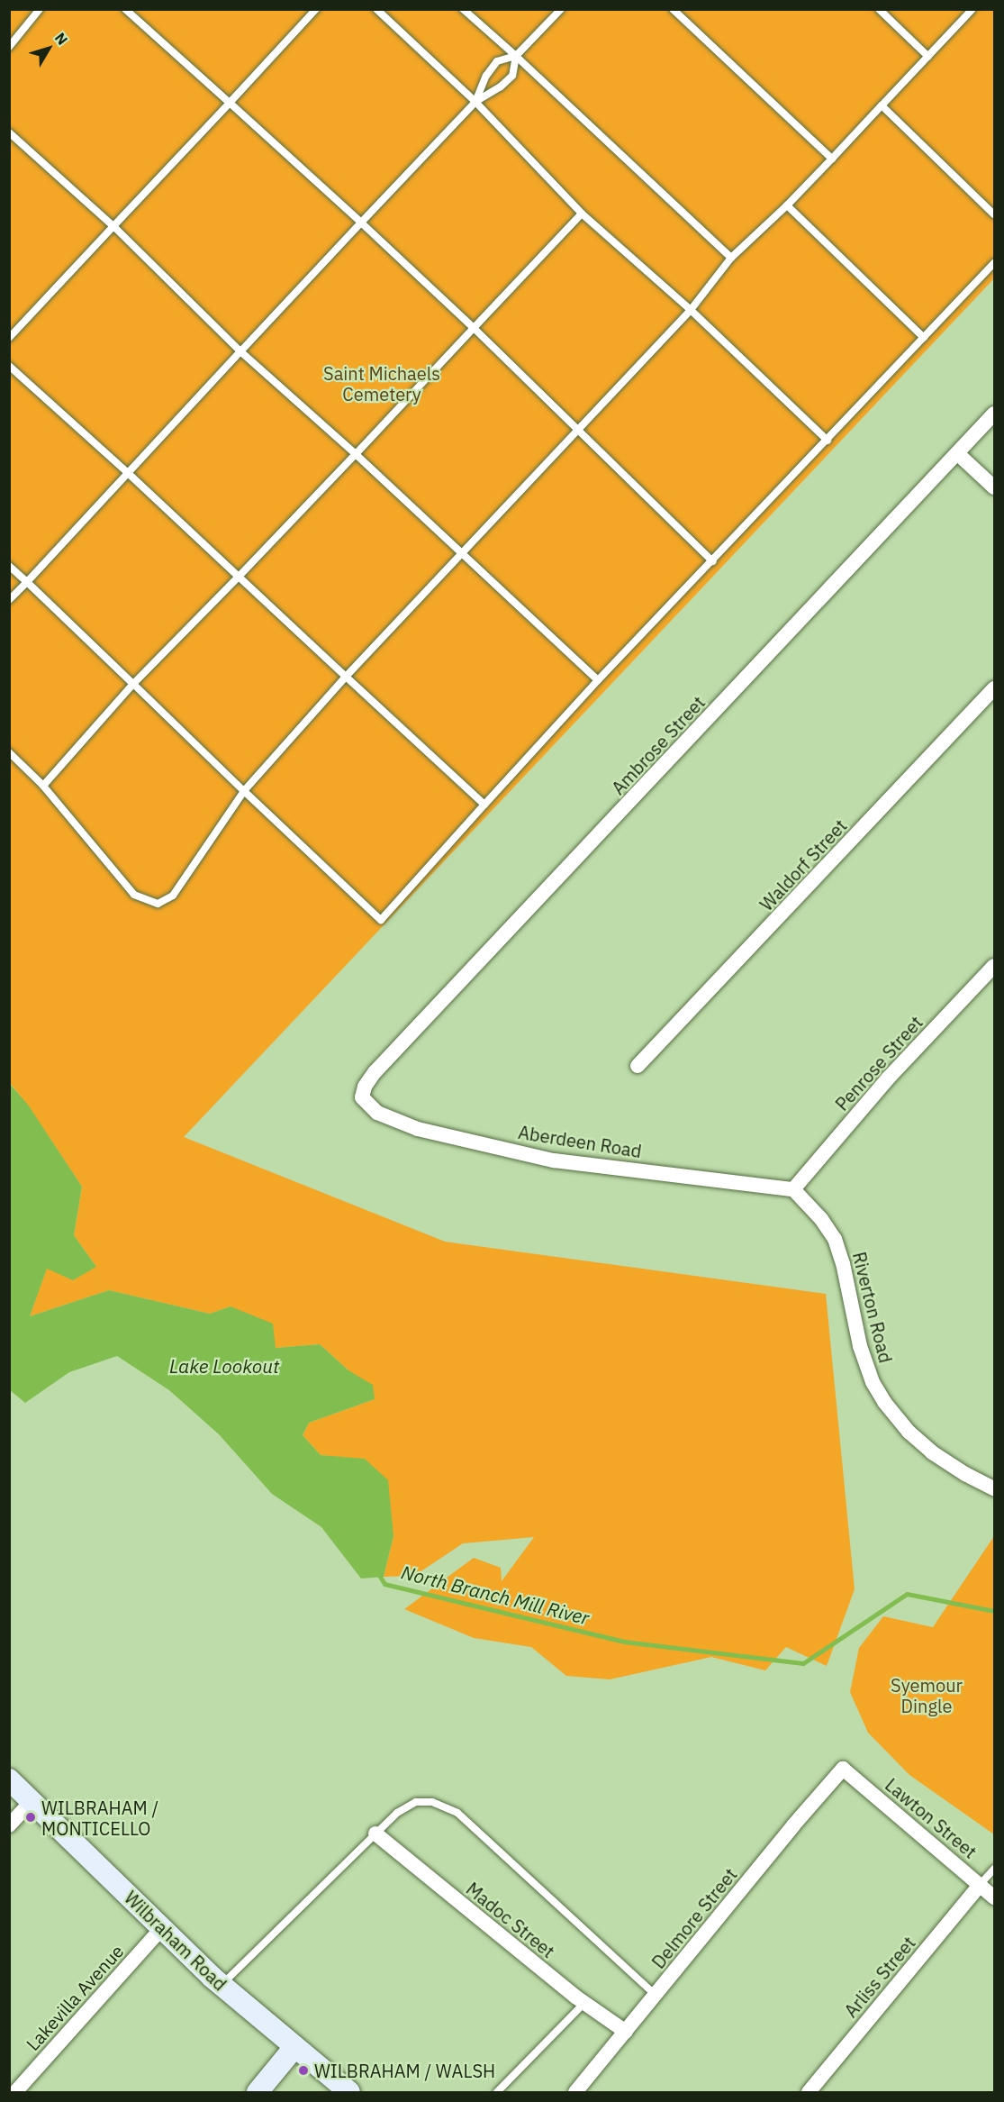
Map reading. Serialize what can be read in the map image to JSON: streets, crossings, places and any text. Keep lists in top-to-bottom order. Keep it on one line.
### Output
{"streets":{"main road":["Wilbraham Road"],"street":["Ambrose Street","Waldorf Street","Penrose Street","Aberdeen Road","Riverton Road","Lawton Street","Delmore Street","Madoc Street","Arliss Street","Lakevilla Avenue"]},"crossings":[["Ambrose Street","Aberdeen Road"],["Penrose Street","Aberdeen Road"],["Penrose Street","Riverton Road"],["Aberdeen Road","Riverton Road"],["Lawton Street","Delmore Street"],["Lawton Street","Arliss Street"],["Delmore Street","Madoc Street"],["Wilbraham Road","Lakevilla Avenue"]],"water":["Lake Lookout","North Branch Mill River"],"parks":["Saint Michaels Cemetery","Syemour Dingle"],"places":["WILBRAHAM / MONTICELLO","WILBRAHAM / WALSH"],"north":"top right"}
